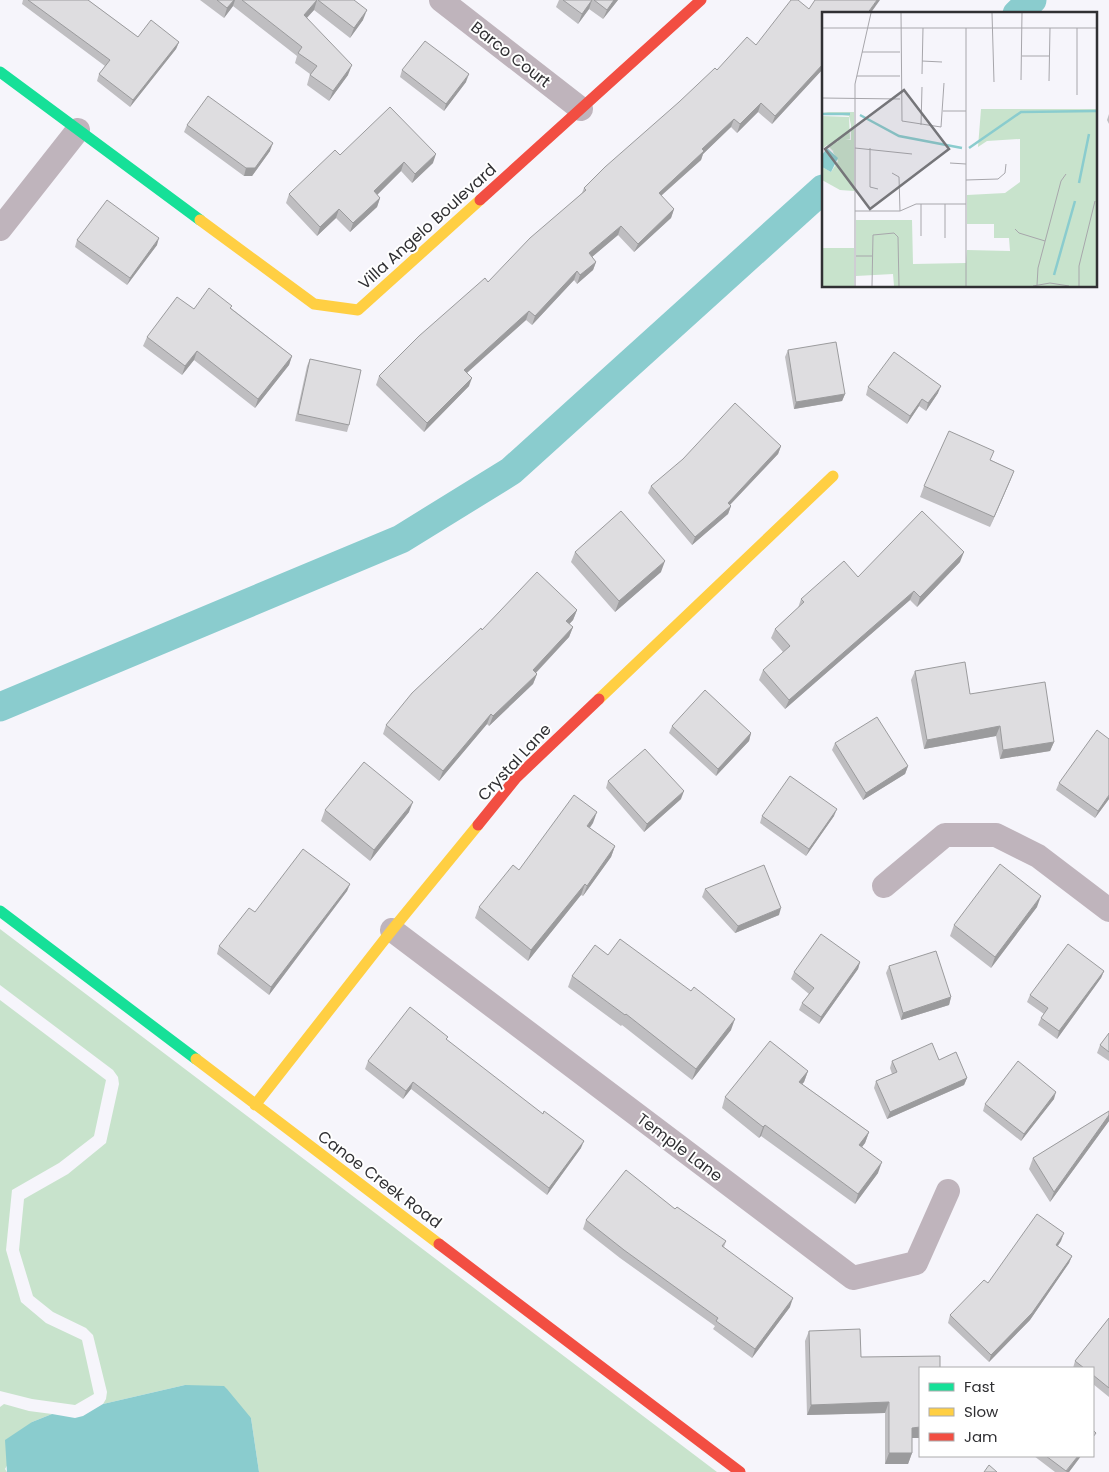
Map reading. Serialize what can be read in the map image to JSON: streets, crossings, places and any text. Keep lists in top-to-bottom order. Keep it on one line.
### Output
{"streets":{"street":["Barco Court","Villa Angelo Boulevard","Crystal Lane","Temple Lane","Canoe Creek Road"]},"crossings":[["Barco Court","Villa Angelo Boulevard"],["Crystal Lane","Temple Lane"],["Crystal Lane","Canoe Creek Road"]],"legend":["Fast","Slow","Jam"]}
